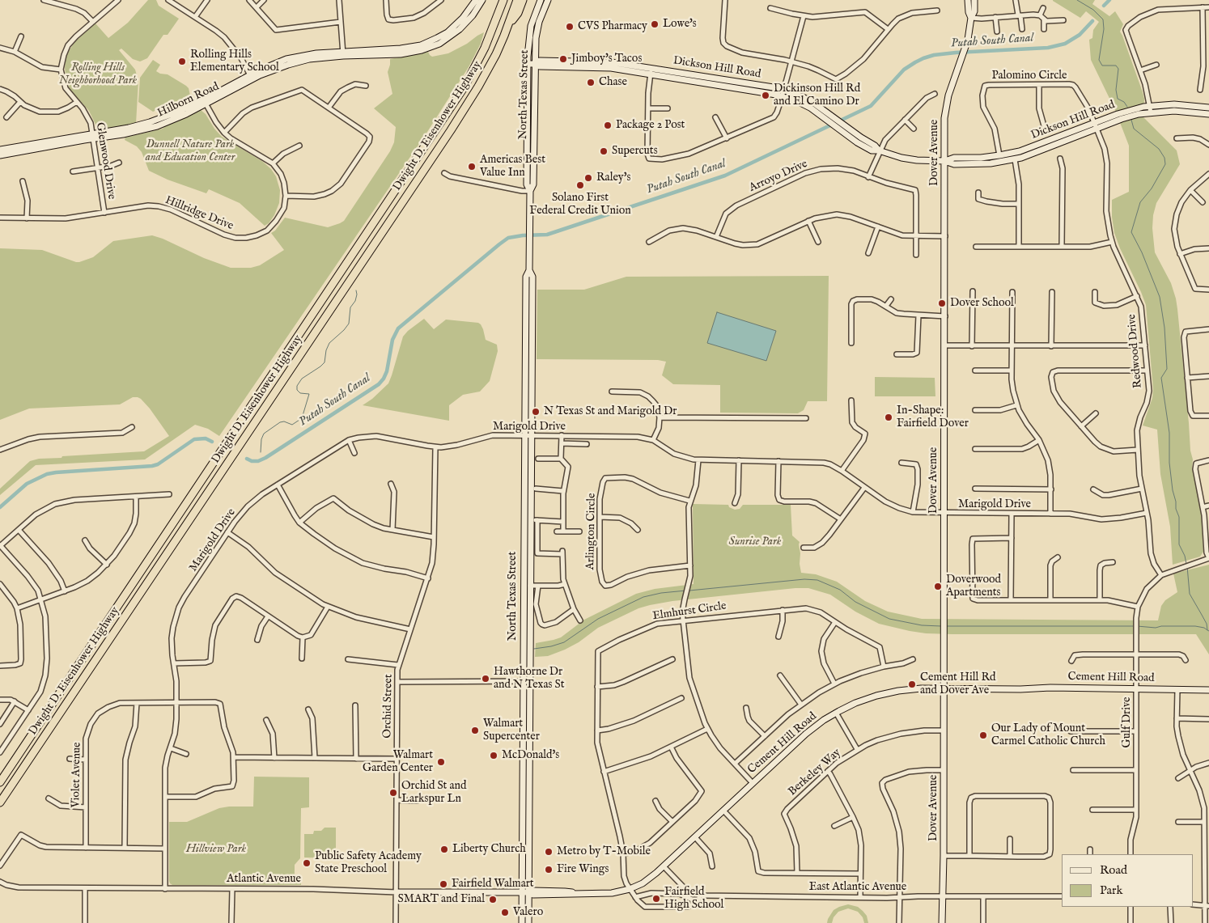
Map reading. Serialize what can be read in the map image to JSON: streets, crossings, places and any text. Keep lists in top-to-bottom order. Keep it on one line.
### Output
{"streets":{"highway":["Dwight D. Eisenhower Highway"],"main road":["Dickson Hill Road","North Texas Street","Hilborn Road","Dover Avenue","Cement Hill Road","Atlantic Avenue"],"street":["Palomino Circle","Glenwood Drive","Arroyo Drive","Hillridge Drive","Redwood Drive","Marigold Drive","Arlington Circle","Elmhurst Circle","Orchid Street","Gulf Drive","Berkeley Way","Violet Avenue","East Atlantic Avenue"]},"crossings":[["Dickson Hill Road","Palomino Circle"],["Dickson Hill Road","North Texas Street"],["Dickson Hill Road","Dover Avenue"],["Dickson Hill Road","Redwood Drive"],["Palomino Circle","Redwood Drive"],["North Texas Street","Marigold Drive"],["North Texas Street","Cement Hill Road"],["North Texas Street","Atlantic Avenue"],["Hilborn Road","Glenwood Drive"],["Dover Avenue","Marigold Drive"],["Dover Avenue","Cement Hill Road"],["Dover Avenue","Berkeley Way"],["Dover Avenue","East Atlantic Avenue"],["Glenwood Drive","Hillridge Drive"],["Redwood Drive","Marigold Drive"],["Redwood Drive","Gulf Drive"],["Marigold Drive","Orchid Street"],["Marigold Drive","Violet Avenue"],["Marigold Drive","Atlantic Avenue"],["Elmhurst Circle","Cement Hill Road"],["Cement Hill Road","Gulf Drive"],["Cement Hill Road","Atlantic Avenue"],["Cement Hill Road","East Atlantic Avenue"],["Orchid Street","Atlantic Avenue"]],"water":["Putah South Canal"],"parks":["Rolling Hills Neighborhood Park","Dunnell Nature Park and Education Center","Sunrise Park","Hillview Park"],"places":["Lowe's","CVS Pharmacy","Jimboy's Tacos","Rolling Hills Elementary School","Chase","Dickinson Hill Rd and El Camino Dr","Package 2 Post","Supercuts","Americas Best Value Inn","Raley's","Solano First Federal Credit Union","Dover School","N Texas St and Marigold Dr","In-Shape: Fairfield Dover","Doverwood Apartments","Hawthorne Dr and N Texas St","Cement Hill Rd and Dover Ave","Walmart Supercenter","Our Lady of Mount Carmel Catholic Church","McDonald's","Walmart Garden Center","Orchid St and Larkspur Ln","Liberty Church","Metro by T-Mobile","Public Safety Academy State Preschool","Fire Wings","Fairfield Walmart","Fairfield High School","SMART and Final","Valero"],"legend":["Road","Park"]}
